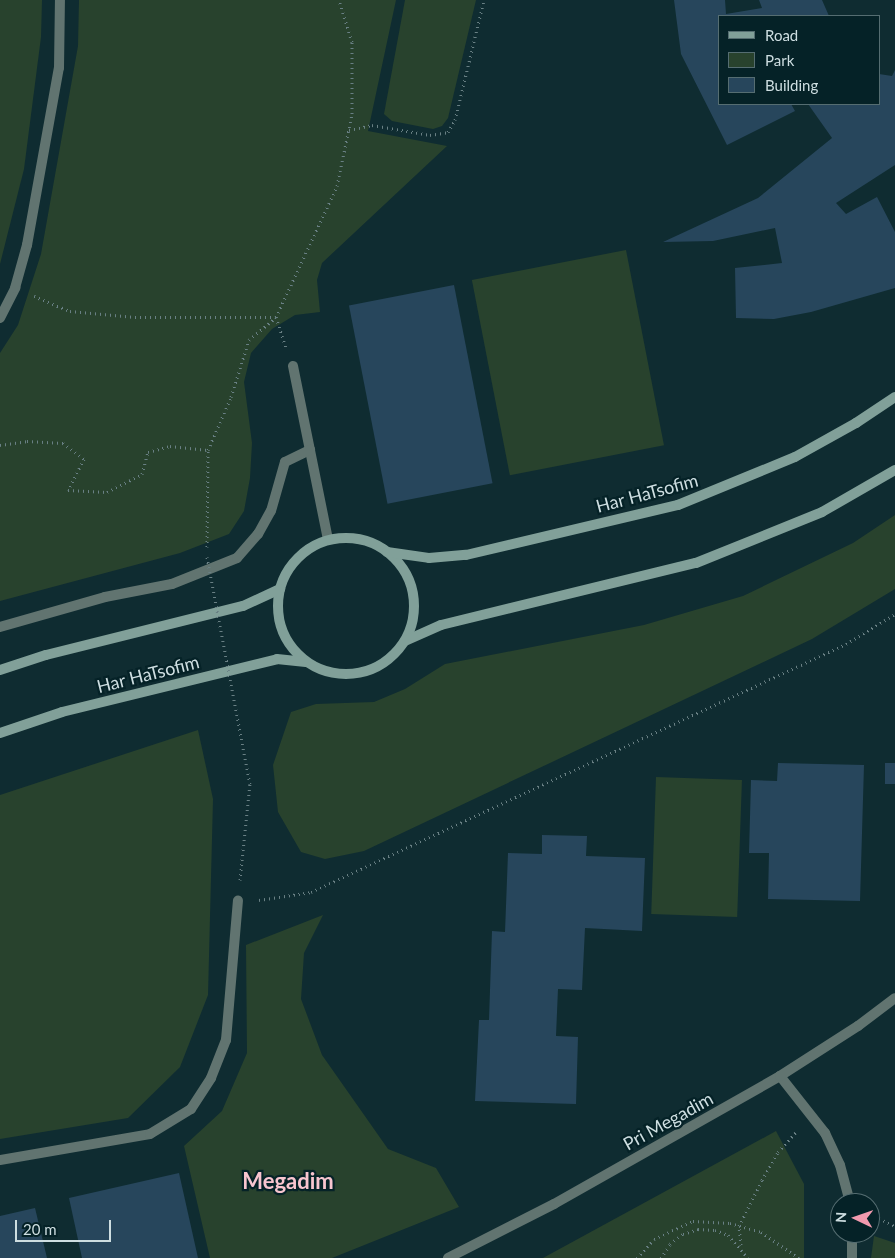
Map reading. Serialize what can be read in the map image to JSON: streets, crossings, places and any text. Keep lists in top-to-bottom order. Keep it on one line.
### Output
{"streets":{"main road":["Har HaTsofim"],"street":["Pri Megadim"]},"districts":["Megadim"],"legend":["Road","Park","Building"],"scale_bar":"20 m","north":"left"}
